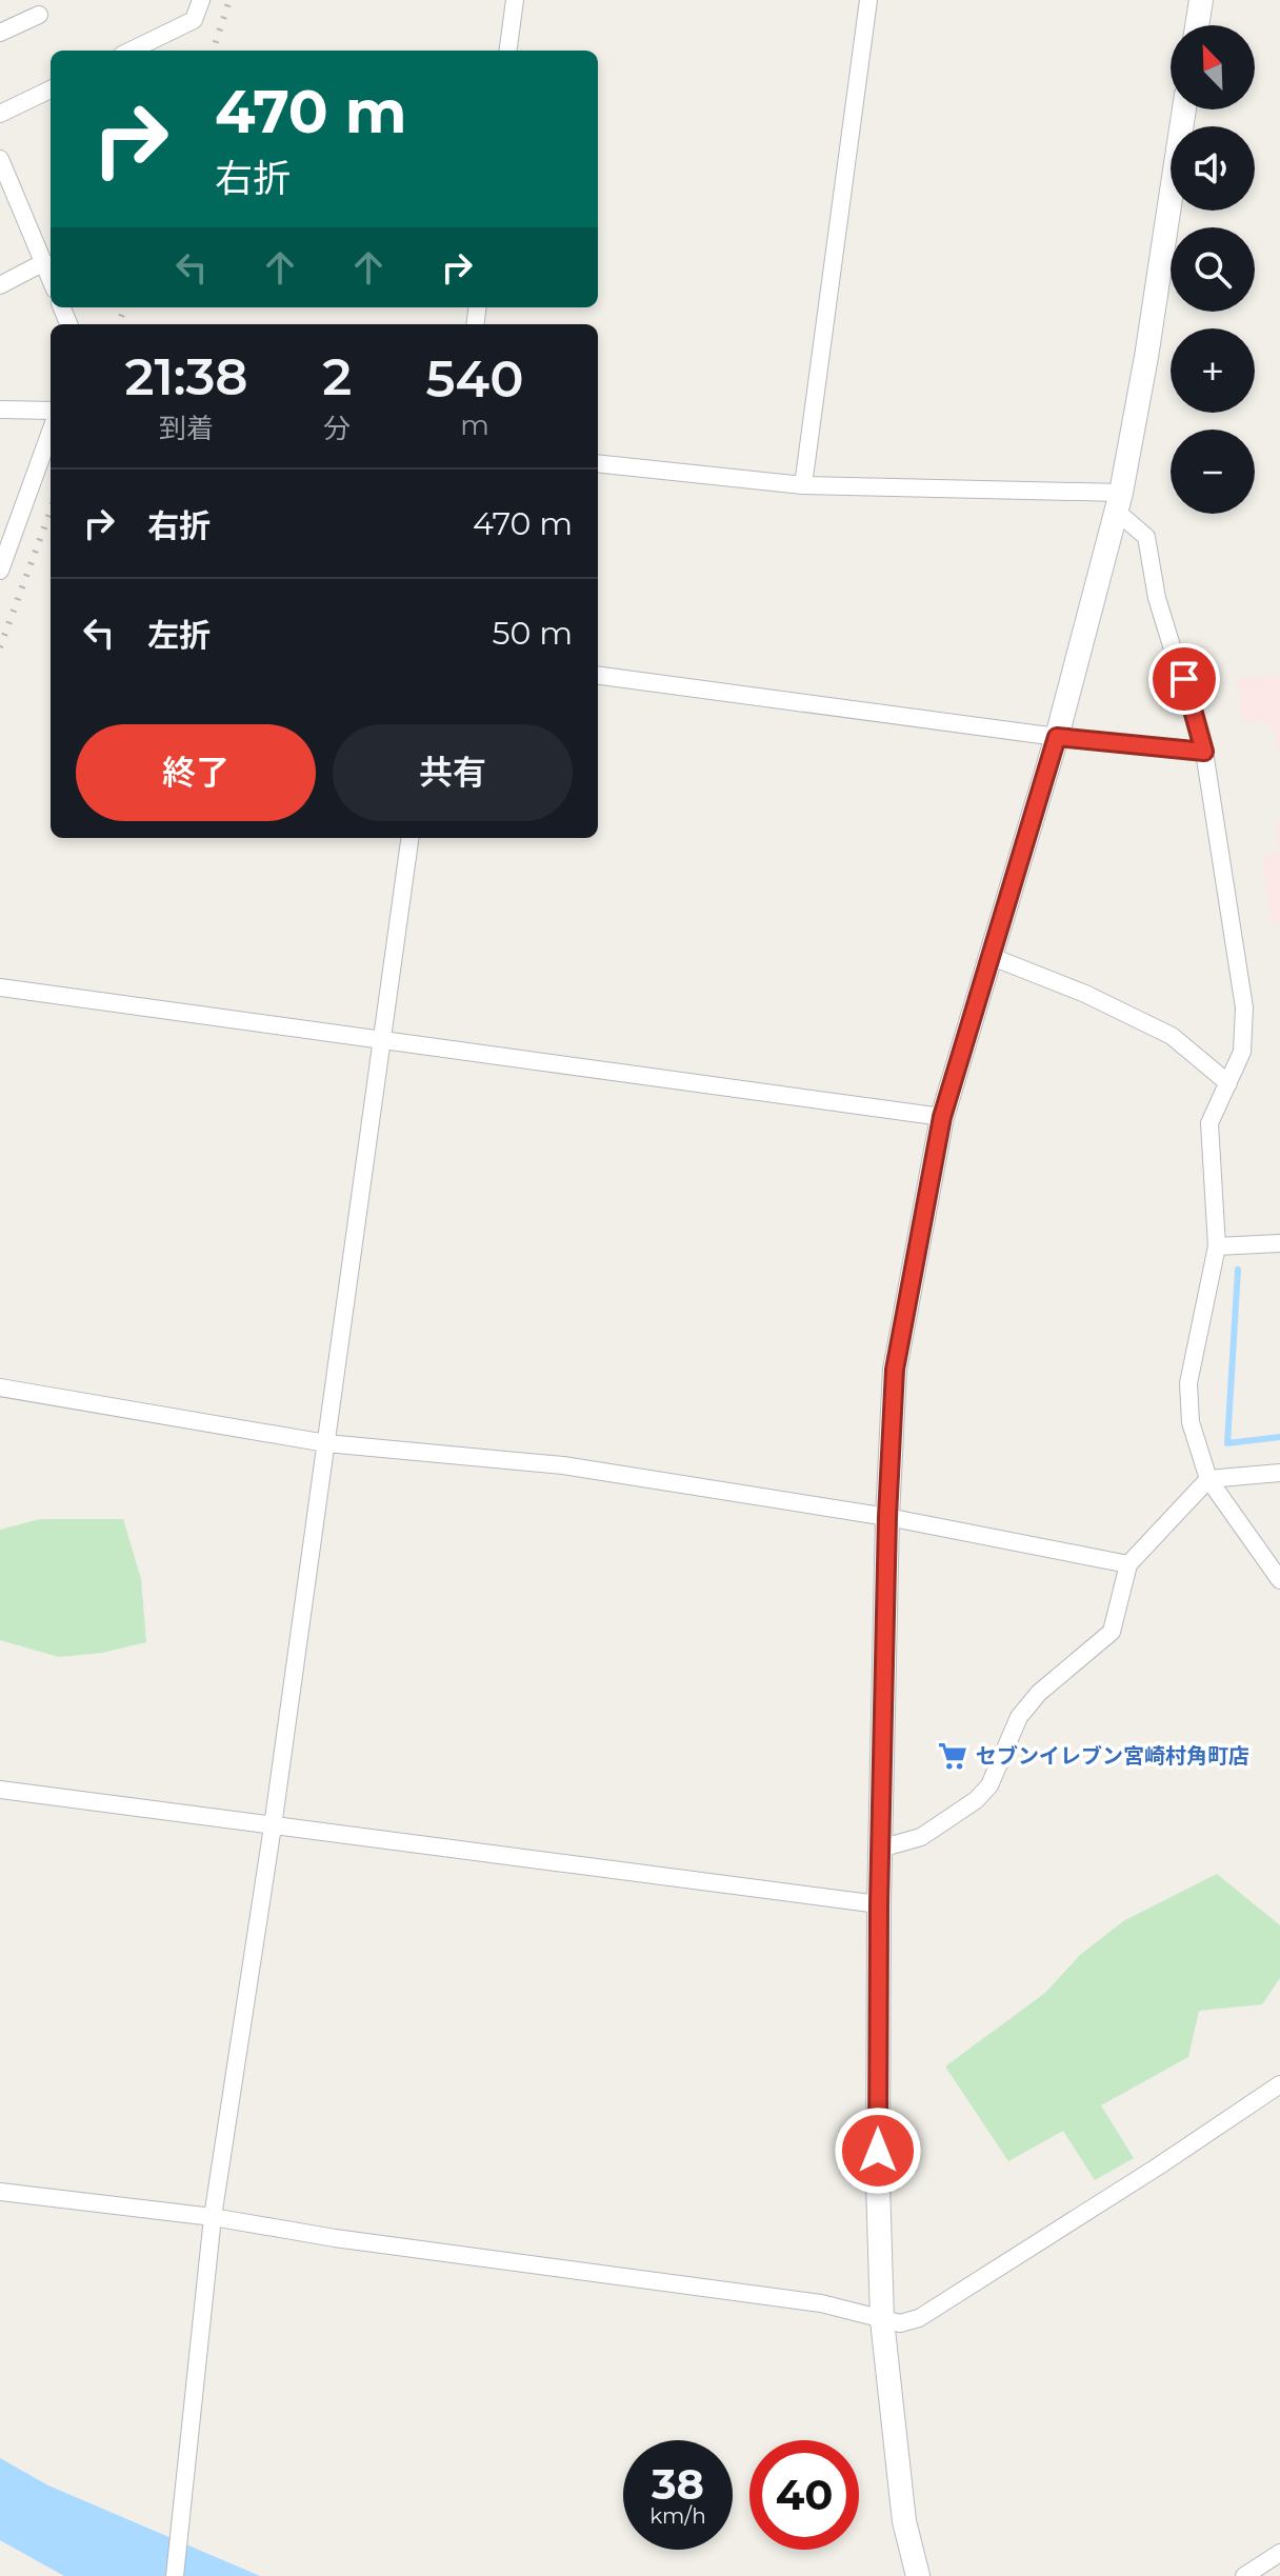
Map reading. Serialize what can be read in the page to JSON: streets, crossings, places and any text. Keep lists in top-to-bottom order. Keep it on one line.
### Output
{"places":{"supermarket":["セブンイレブン宮崎村角町店"]},"north":"top left","page":{"map_buttons":["+","−"],"turn":["470 m","右折"],"eta":["21:38","到着","2","分","540","m"],"list":[{"name":"右折","value":"470 m"},{"name":"左折","value":"50 m"}],"buttons":["終了","共有"],"speed":"38 km/h","limit":"40"}}
